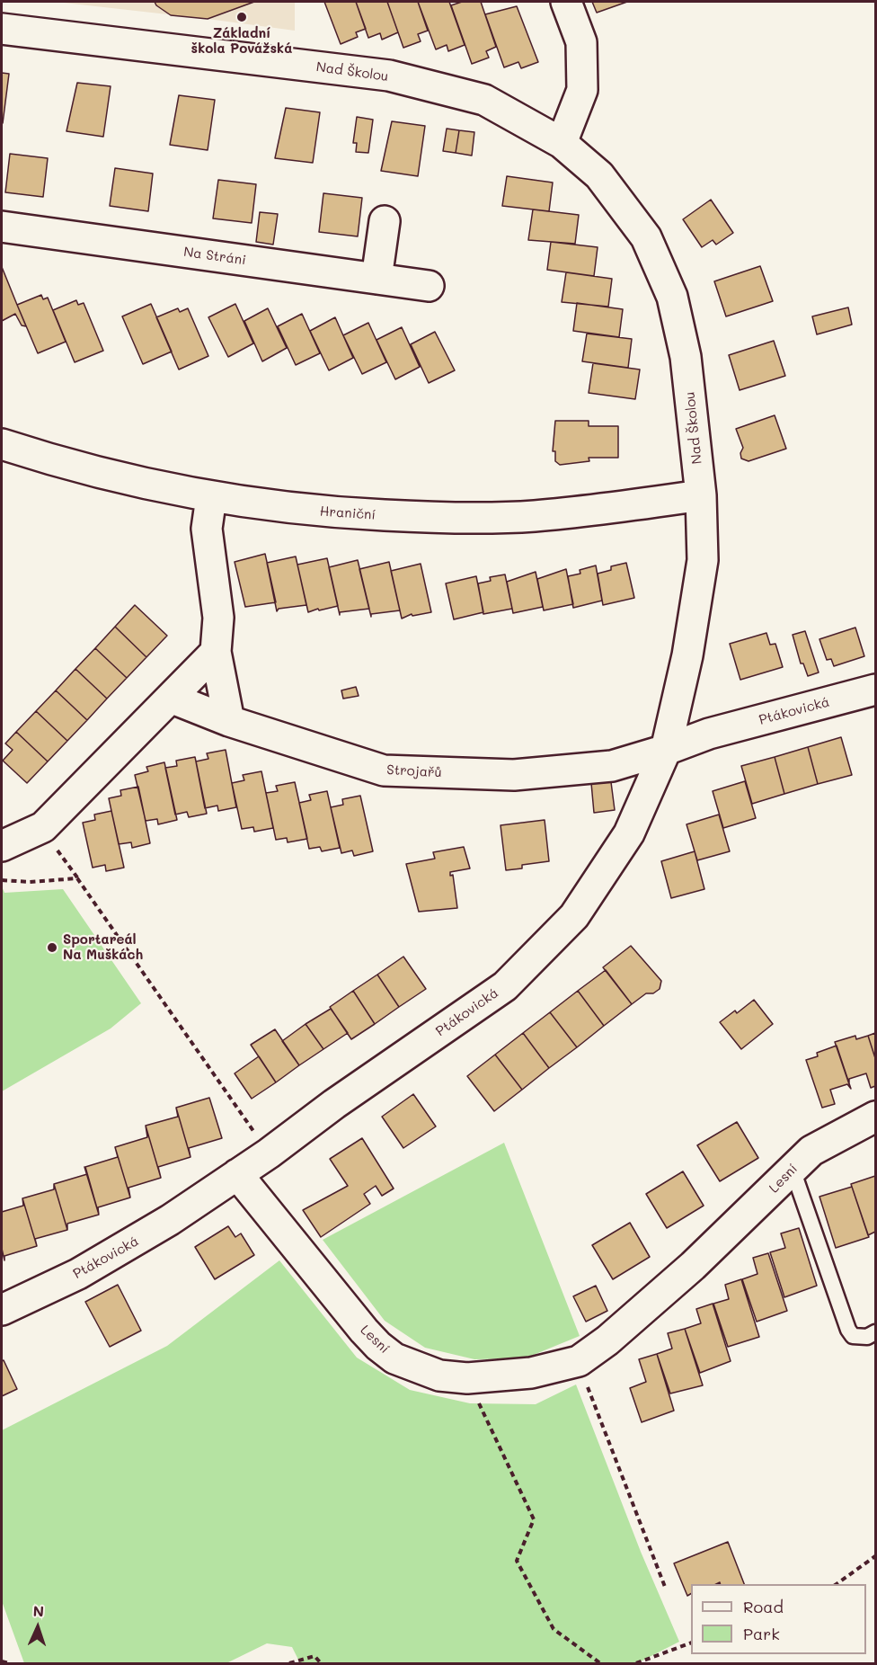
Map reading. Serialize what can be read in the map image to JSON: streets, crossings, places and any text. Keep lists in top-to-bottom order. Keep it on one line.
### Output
{"streets":{"street":["Nad Školou","Na Stráni","Hraniční","Ptákovická","Strojařů","Lesní"]},"crossings":[["Nad Školou","Hraniční"],["Nad Školou","Ptákovická"],["Nad Školou","Strojařů"],["Ptákovická","Strojařů"],["Ptákovická","Lesní"]],"places":["Základní škola Povážská","Sportareál Na Muškách"],"legend":["Road","Park"],"north":"top"}
